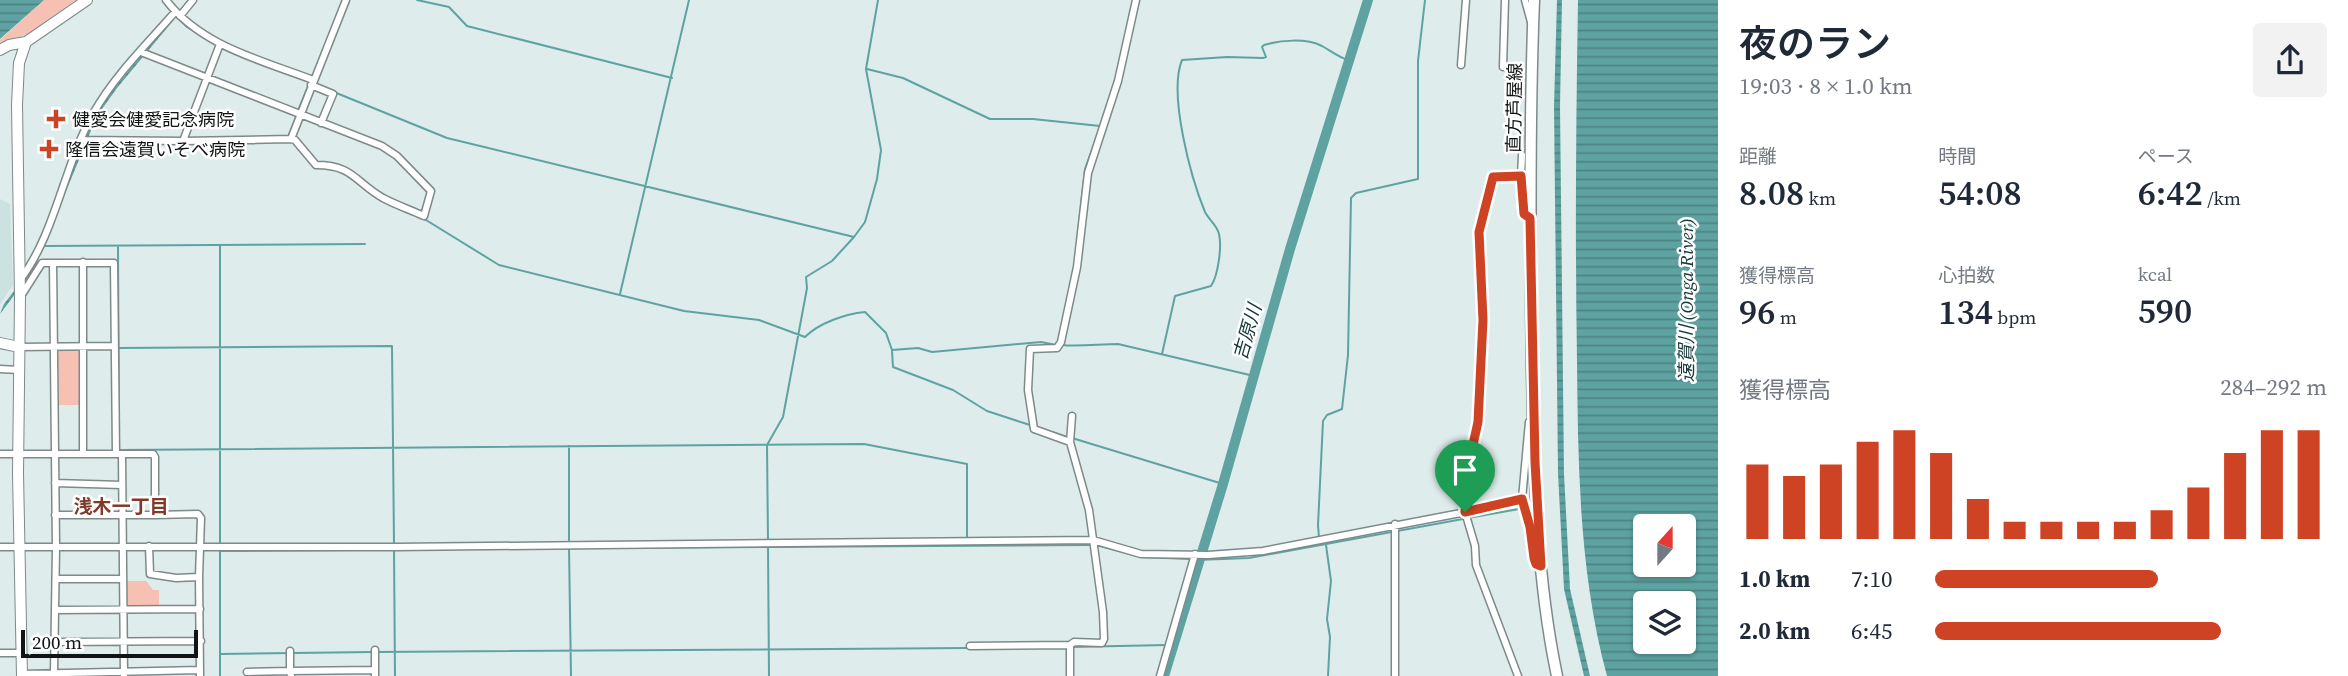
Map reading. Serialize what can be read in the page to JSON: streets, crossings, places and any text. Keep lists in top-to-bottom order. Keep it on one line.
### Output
{"streets":{"main road":["直方芦屋線"]},"districts":["浅木一丁目"],"water":["遠賀川 (Onga River)","吉原川"],"places":{"health":["健愛会健愛記念病院","隆信会遠賀いそべ病院"]},"scale_bar":"200 m","north":"top","page":{"heading":["夜のラン","19:03 · 8 × 1.0 km"],"stats":[["距離","8.08 km"],["時間","54:08"],["ペース","6:42 /km"],["獲得標高","96 m"],["心拍数","134 bpm"],["kcal","590"]],"chart":["獲得標高","284–292 m"],"list":[{"name":"1.0 km","note":"7:10"},{"name":"2.0 km","note":"6:45"}],"scale":"200 m"}}
